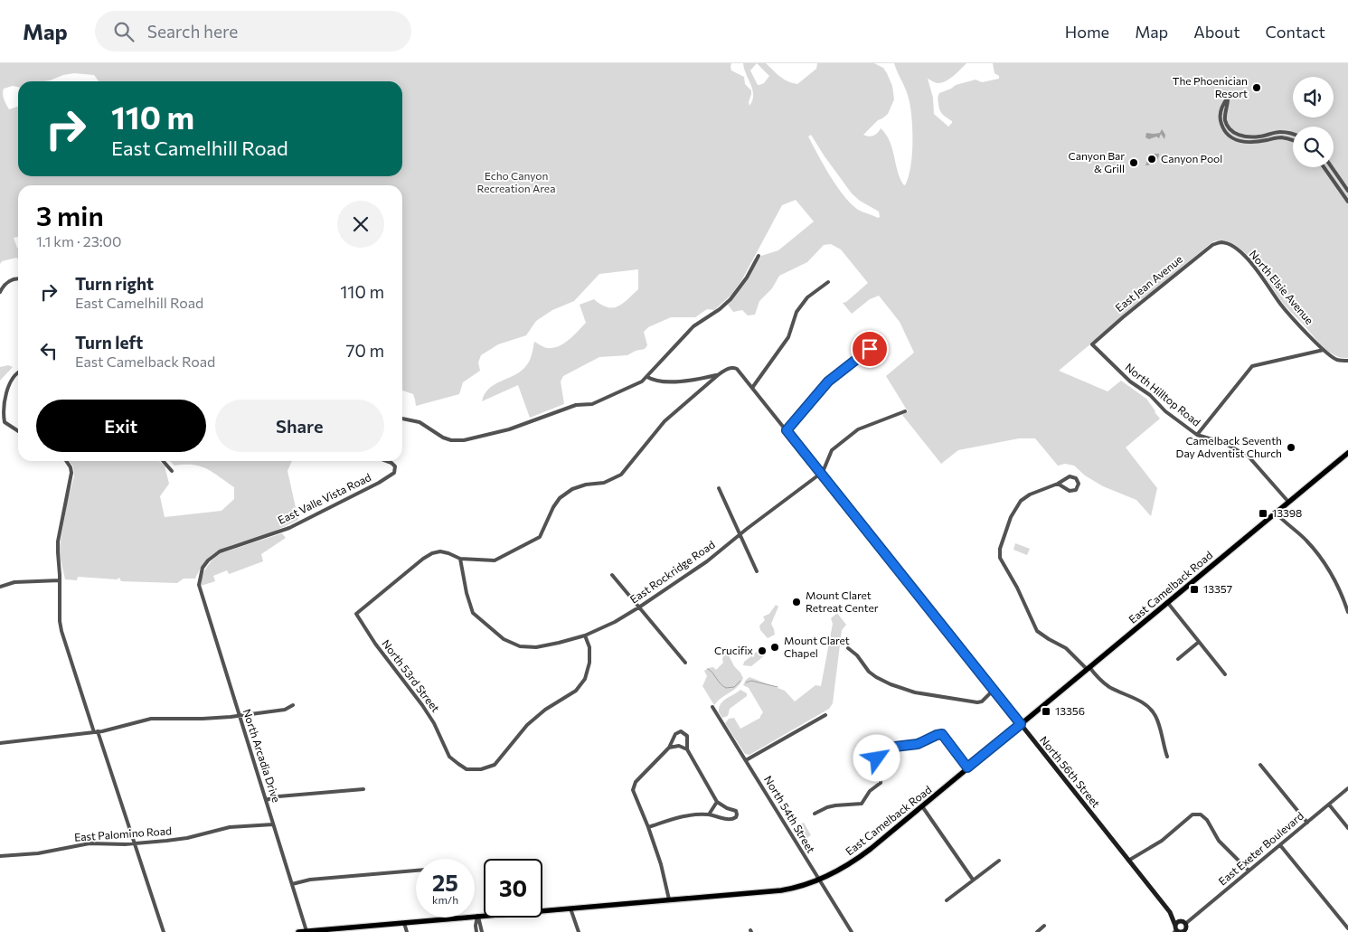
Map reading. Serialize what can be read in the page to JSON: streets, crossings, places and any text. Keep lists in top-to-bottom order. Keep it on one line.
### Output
{"streets":{"main road":["East Camelback Road","North 56th Street"],"street":["East Jean Avenue","North Elsie Avenue","North Hilltop Road","East Valle Vista Road","East Rockridge Road","North 53rd Street","North Arcadia Drive","North 54th Street","East Palomino Road","East Exeter Boulevard"]},"crossings":[["East Jean Avenue","North Elsie Avenue"],["East Jean Avenue","North Hilltop Road"],["North Hilltop Road","East Camelback Road"],["East Valle Vista Road","North Arcadia Drive"],["East Rockridge Road","North 53rd Street"],["East Rockridge Road","North 56th Street"],["East Camelback Road","North Arcadia Drive"],["East Camelback Road","North 56th Street"],["East Camelback Road","North 54th Street"],["North Arcadia Drive","East Palomino Road"],["North 56th Street","East Exeter Boulevard"]],"parks":["Echo Canyon Recreation Area"],"places":{"other":["The Phoenician Resort","Canyon Pool","Canyon Bar & Grill","Camelback Seventh Day Adventist Church","Mount Claret Retreat Center","Mount Claret Chapel","Crucifix"],"transit":["13398","13357","13356"]},"page":{"header":"Map","search":"Search here","nav":["Home","Map","About","Contact"],"turn":["110 m","East Camelhill Road"],"heading":["3 min","1.1 km · 23:00"],"list":[{"name":"Turn right","note":"East Camelhill Road","value":"110 m"},{"name":"Turn left","note":"East Camelback Road","value":"70 m"}],"buttons":["Exit","Share"],"speed":"25 km/h","limit":"30"}}
